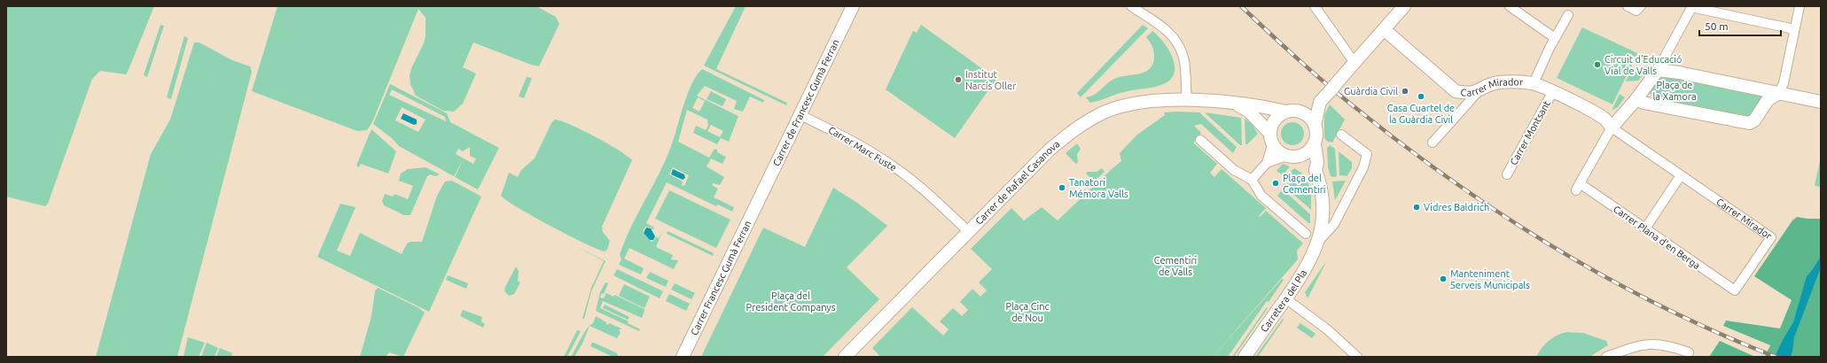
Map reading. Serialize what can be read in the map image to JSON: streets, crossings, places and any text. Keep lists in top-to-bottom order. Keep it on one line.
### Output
{"streets":{"street":["Carrer Mirador","Carrer de Francesc Gumà Ferran","Carrer Montsant","Carrer Marc Fuste","Carrer de Rafael Casanova","Carrer Plana d'en Berga","Carrer Francesc Gumà Ferran","Carretera del Pla"]},"crossings":[["Carrer Mirador","Carrer Montsant"],["Carrer Mirador","Carrer Plana d'en Berga"],["Carrer de Francesc Gumà Ferran","Carrer Marc Fuste"],["Carrer de Francesc Gumà Ferran","Carrer Francesc Gumà Ferran"],["Carrer Marc Fuste","Carrer de Rafael Casanova"]],"parks":["Plaça de la Xamora","Cementiri de Valls","Plaça del President Companys","Plaça Cinc de Nou"],"places":["Circuit d'Educació Vial de Valls","Institut Narcís Oller","Guàrdia Civil","Casa Cuartel de la Guàrdia Civil","Plaça del Cementiri","Tanatori Mémora Valls","Vidres Baldrich","Manteniment Serveis Municipals"],"scale_bar":"50 m"}
